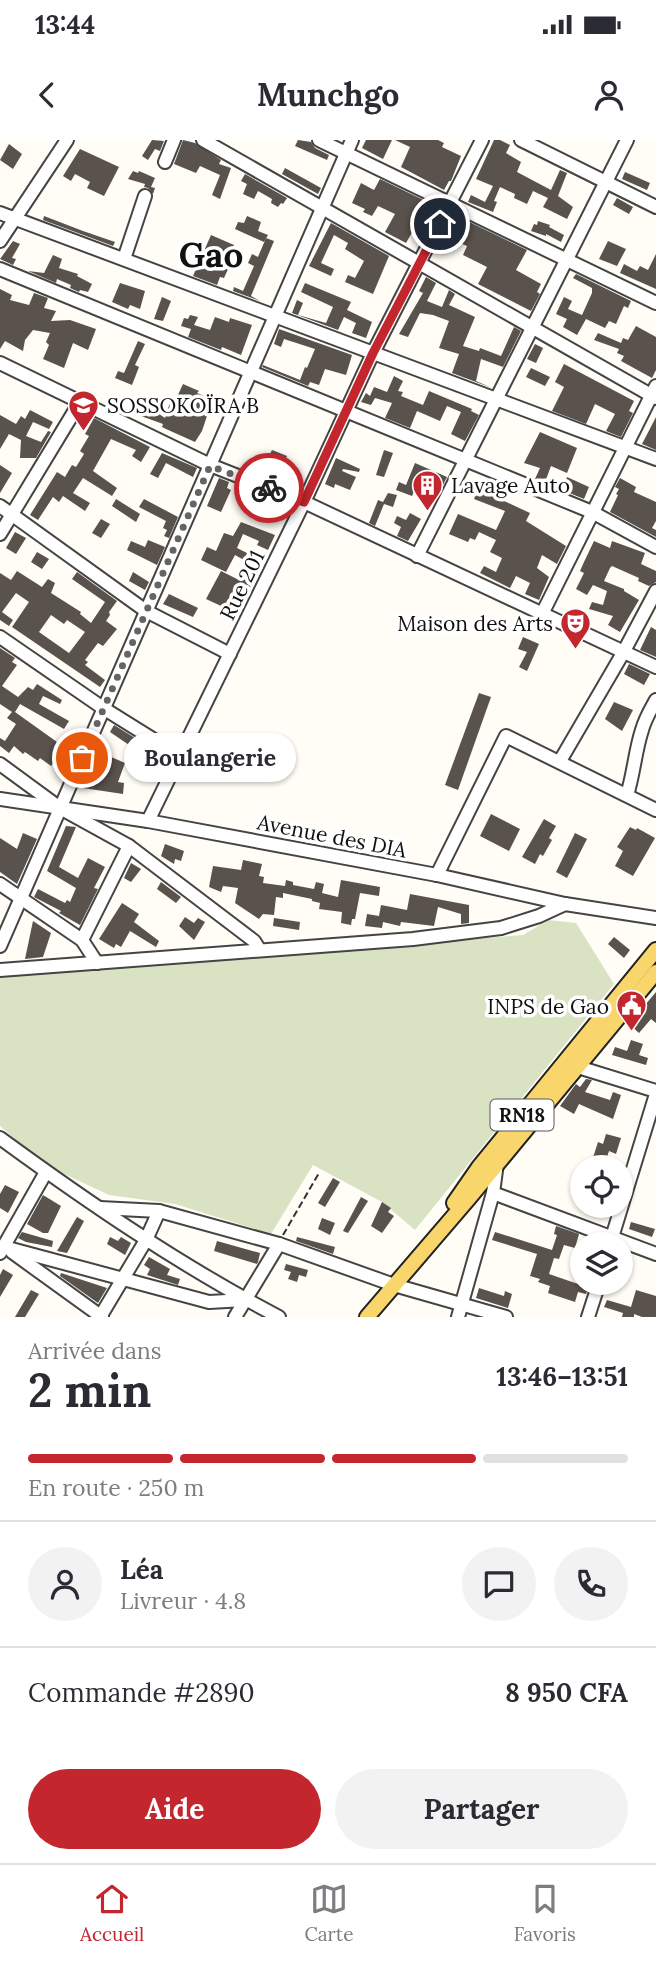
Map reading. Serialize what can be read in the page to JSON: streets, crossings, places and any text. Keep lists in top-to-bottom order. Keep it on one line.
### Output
{"streets":{"main road":["RN18"],"street":["Rue 201","Avenue des DIA"]},"crossings":[["Rue 201","Avenue des DIA"]],"districts":["Gao"],"places":{"school or university":["SOSSOKOÏRA B"],"building":["Lavage Auto"],"theatre":["Maison des Arts"],"other":["Boulangerie"],"public building":["INPS de Gao"]},"page":{"status":"13:44","header":"Munchgo","bubble":"Boulangerie","heading":["2 min","Arrivée dans","13:46–13:51"],"panel":["Léa","Livreur · 4.8","Commande #2890","8 950 CFA"],"bar":"En route · 250 m","buttons":["Aide","Partager"],"tabs":["Accueil","Carte","Favoris"]}}
